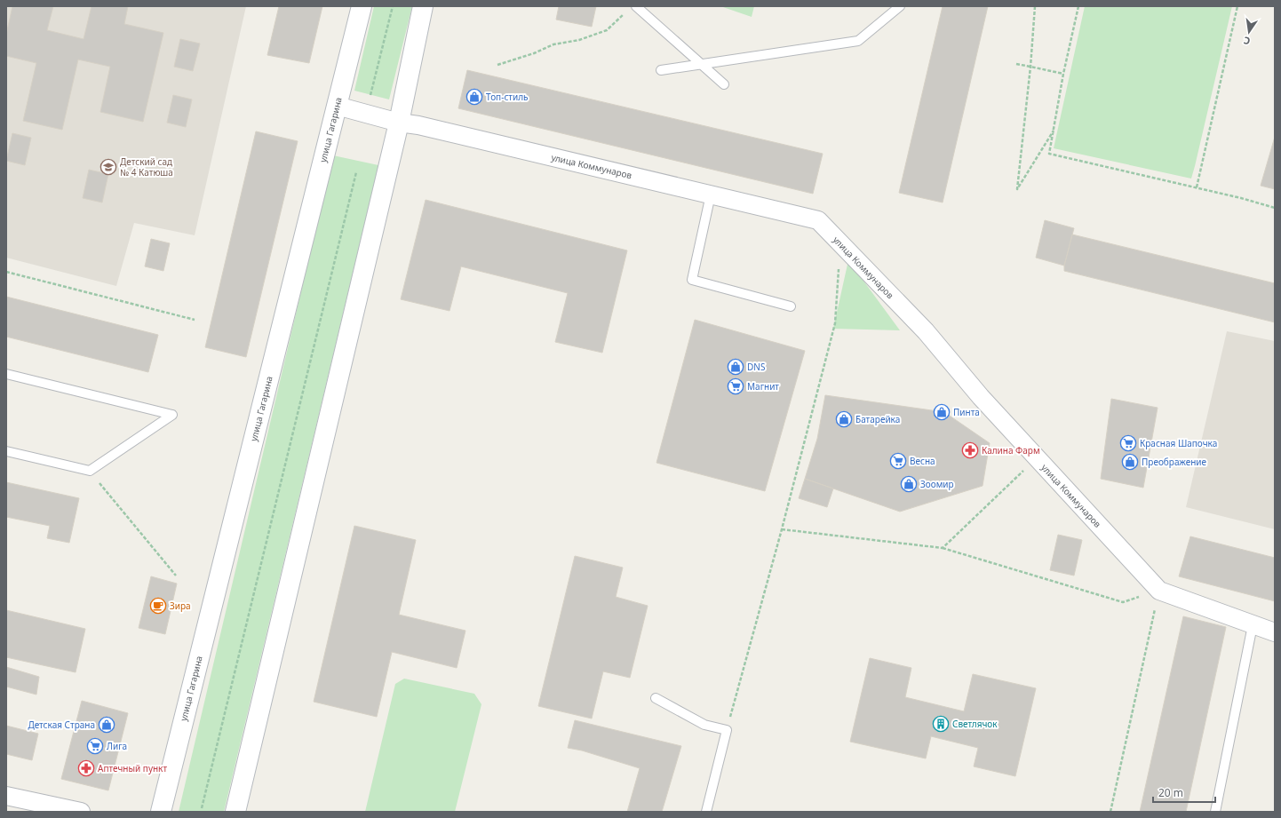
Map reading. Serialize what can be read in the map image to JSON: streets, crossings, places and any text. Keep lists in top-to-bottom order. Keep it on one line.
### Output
{"streets":{"street":["улица Гагарина","улица Коммунаров"]},"crossings":[["улица Гагарина","улица Коммунаров"]],"places":{"shop":["Топ-стиль","DNS","Пинта","Батарейка","Преображение","Зоомир","Детская Страна"],"school or university":["Детский сад № 4 Катюша"],"supermarket":["Магнит","Красная Шапочка","Весна","Лига"],"pharmacy":["Калина Фарм","Аптечный пункт"],"cafe":["Зира"],"building":["Светлячок"]},"scale_bar":"20 m","north":"bottom"}
